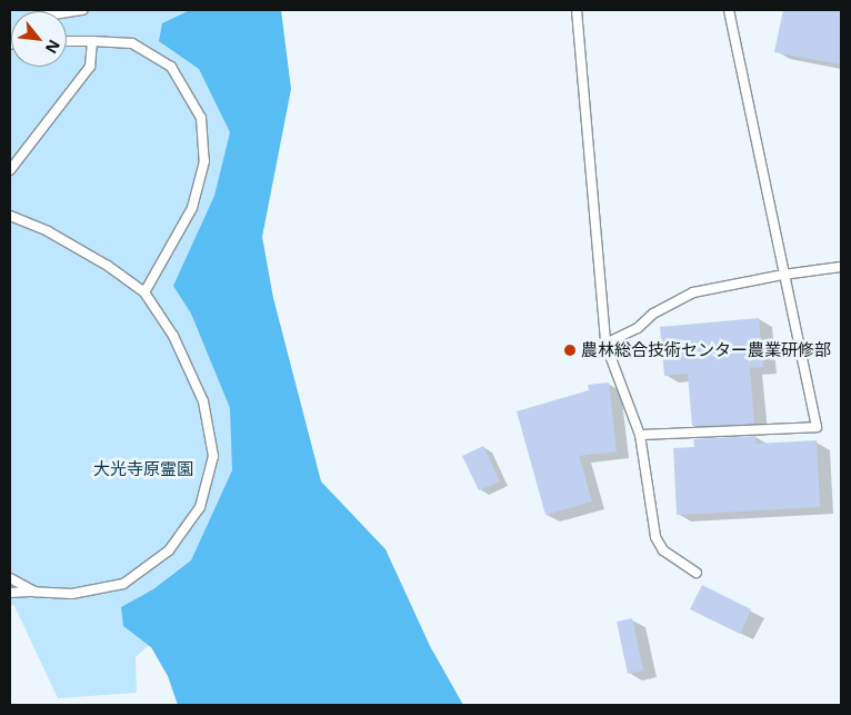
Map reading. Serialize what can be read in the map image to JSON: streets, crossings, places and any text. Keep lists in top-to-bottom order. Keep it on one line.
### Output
{"parks":["大光寺原霊園"],"places":["農林総合技術センター農業研修部"],"north":"bottom right"}
